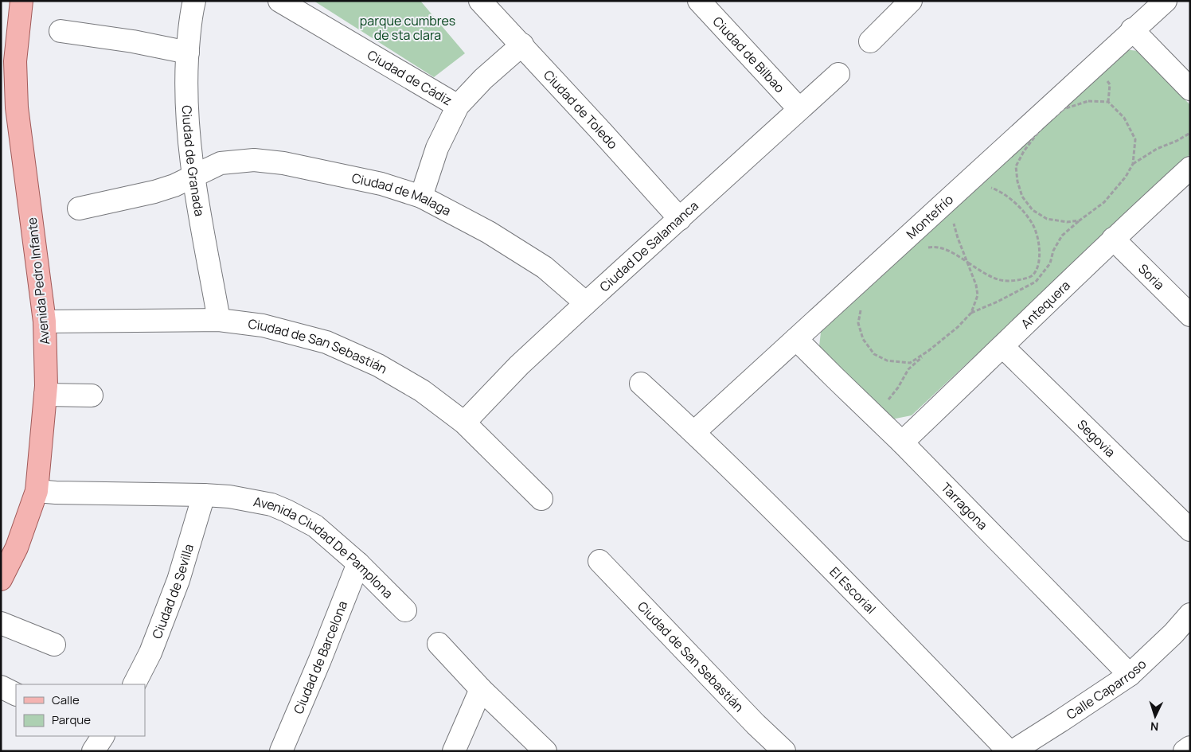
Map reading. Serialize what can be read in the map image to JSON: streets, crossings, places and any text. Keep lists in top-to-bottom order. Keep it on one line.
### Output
{"streets":{"main road":["Avenida Pedro Infante"],"street":["Ciudad de Bilbao","Ciudad de Cádiz","Ciudad de Toledo","Ciudad de Granada","Ciudad de Malaga","Montefrío","Ciudad De Salamanca","Soria","Antequera","Ciudad de San Sebastián","Segovia","Tarragona","Avenida Ciudad De Pamplona","El Escorial","Ciudad de Sevilla","Ciudad de Barcelona","Calle Caparroso"]},"crossings":[["Ciudad de Bilbao","Ciudad De Salamanca"],["Ciudad de Cádiz","Ciudad de Toledo"],["Ciudad de Cádiz","Ciudad de Malaga"],["Ciudad de Toledo","Ciudad De Salamanca"],["Ciudad de Granada","Ciudad de Malaga"],["Ciudad de Granada","Ciudad de San Sebastián"],["Ciudad de Malaga","Ciudad De Salamanca"],["Montefrío","Tarragona"],["Montefrío","El Escorial"],["Ciudad De Salamanca","Ciudad de San Sebastián"],["Soria","Antequera"],["Avenida Pedro Infante","Ciudad de San Sebastián"],["Avenida Pedro Infante","Avenida Ciudad De Pamplona"],["Antequera","Segovia"],["Antequera","Tarragona"],["Tarragona","Calle Caparroso"],["Avenida Ciudad De Pamplona","Ciudad de Sevilla"],["Avenida Ciudad De Pamplona","Ciudad de Barcelona"]],"parks":["parque cumbres de sta clara"],"legend":["Calle","Parque"],"north":"bottom"}
